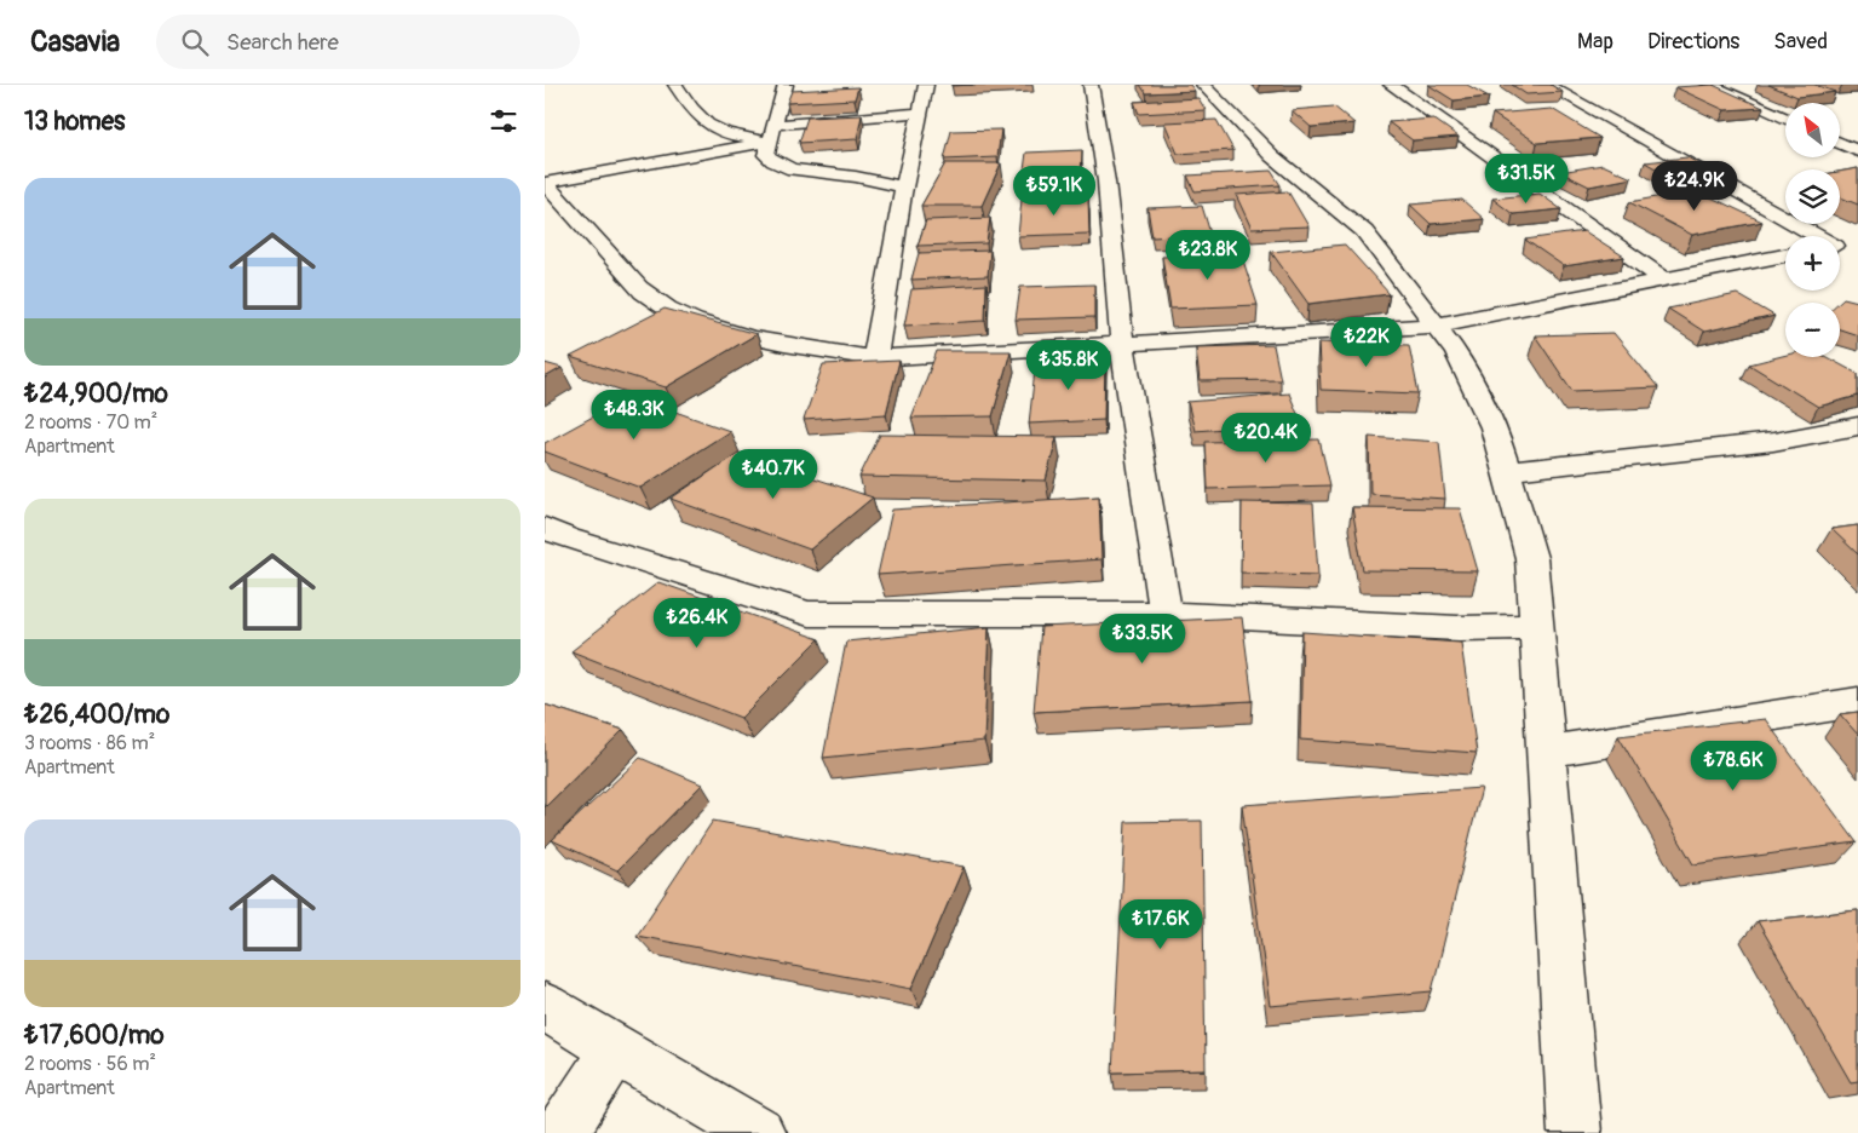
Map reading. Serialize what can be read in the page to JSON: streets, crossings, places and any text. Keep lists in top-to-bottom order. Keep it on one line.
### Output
{"north":"top left","page":{"header":"Casavia","search":"Search here","nav":["Map","Directions","Saved"],"heading":"13 homes","map_buttons":["+","−"],"price":["₺31.5K","₺24.9K","₺59.1K","₺23.8K","₺22K","₺35.8K","₺48.3K","₺20.4K","₺40.7K","₺26.4K","₺33.5K","₺78.6K","₺17.6K"],"list":[{"name":"₺24,900/mo","note":"2 rooms · 70 m² · Apartment"},{"name":"₺26,400/mo","note":"3 rooms · 86 m² · Apartment"},{"name":"₺17,600/mo","note":"2 rooms · 56 m² · Apartment"}]}}
